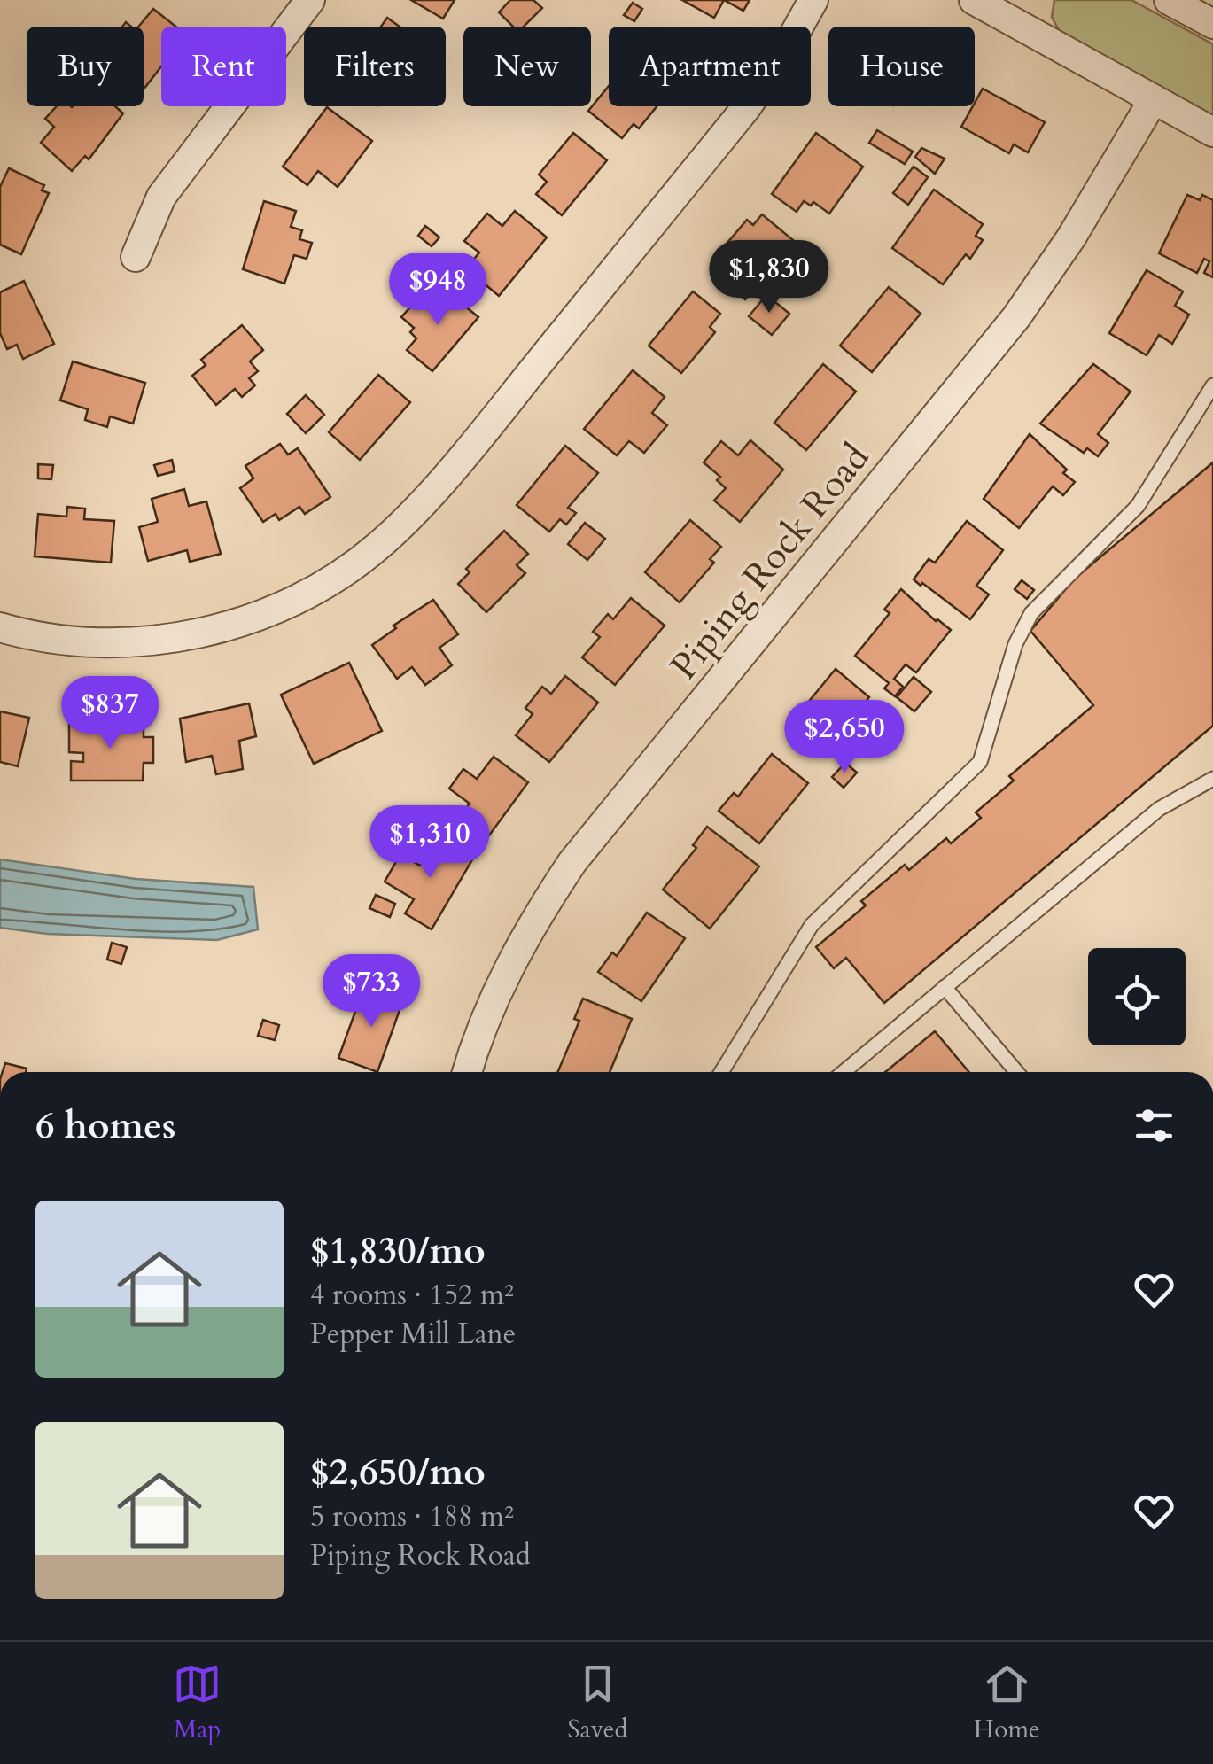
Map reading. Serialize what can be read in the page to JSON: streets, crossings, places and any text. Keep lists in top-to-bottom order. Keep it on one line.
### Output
{"streets":{"street":["Piping Rock Road"]},"page":{"chip":["Buy","Rent","Filters","New","Apartment","House"],"price":["$1,830","$948","$837","$2,650","$1,310","$733"],"heading":"6 homes","list":[{"name":"$1,830/mo","note":"4 rooms · 152 m² · Pepper Mill Lane"},{"name":"$2,650/mo","note":"5 rooms · 188 m² · Piping Rock Road"}],"tabs":["Map","Saved","Home"]}}
